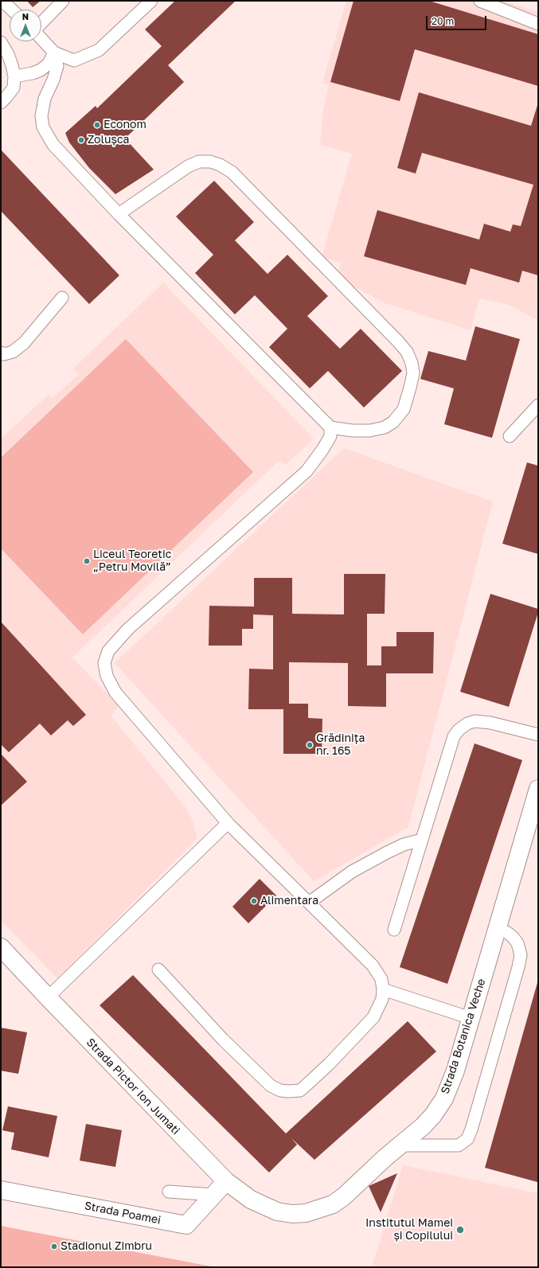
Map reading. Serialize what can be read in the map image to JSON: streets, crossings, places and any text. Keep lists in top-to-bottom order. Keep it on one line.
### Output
{"streets":{"street":["Strada Botanica Veche","Strada Pictor Ion Jumati","Strada Poamei"]},"crossings":[["Strada Botanica Veche","Strada Pictor Ion Jumati"],["Strada Pictor Ion Jumati","Strada Poamei"]],"places":["Econom","Zolușca","Liceul Teoretic „Petru Movilă”","Grădinița nr. 165","Alimentara","Institutul Mamei și Copilului","Stadionul Zimbru"],"scale_bar":"20 m","north":"top"}
